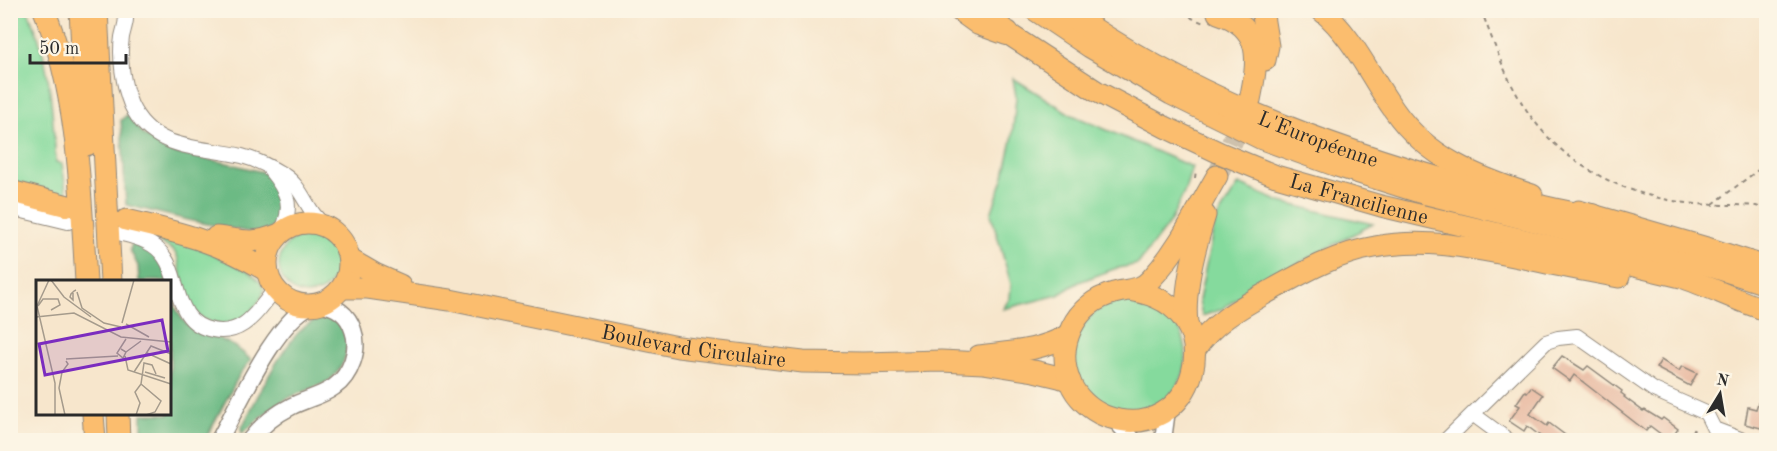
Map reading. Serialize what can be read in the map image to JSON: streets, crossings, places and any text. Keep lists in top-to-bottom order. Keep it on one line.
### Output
{"streets":{"highway":["L'Européenne"],"main road":["La Francilienne","Boulevard Circulaire"]},"scale_bar":"50 m","north":"top"}
